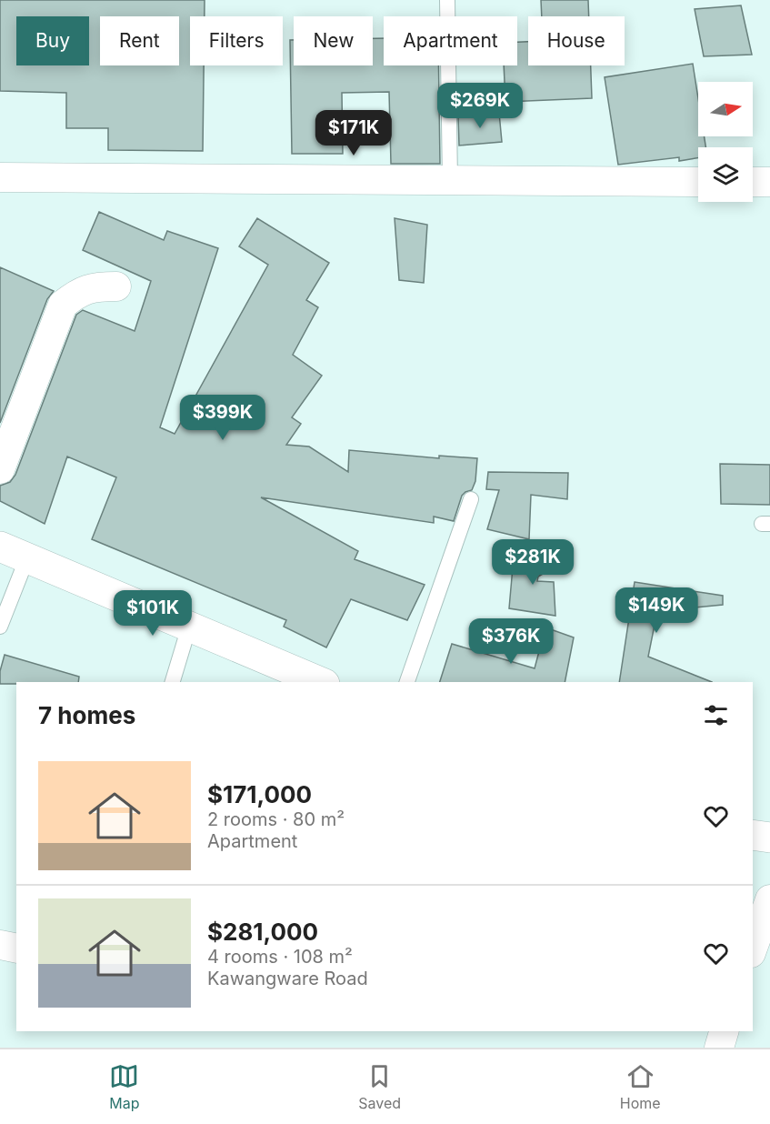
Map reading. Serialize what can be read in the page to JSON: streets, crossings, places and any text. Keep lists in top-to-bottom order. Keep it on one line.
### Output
{"north":"right","page":{"chip":["Buy","Rent","Filters","New","Apartment","House"],"price":["$269K","$171K","$399K","$281K","$149K","$101K","$376K"],"heading":"7 homes","list":[{"name":"$171,000","note":"2 rooms · 80 m² · Apartment"},{"name":"$281,000","note":"4 rooms · 108 m² · Kawangware Road"}],"tabs":["Map","Saved","Home"]}}
